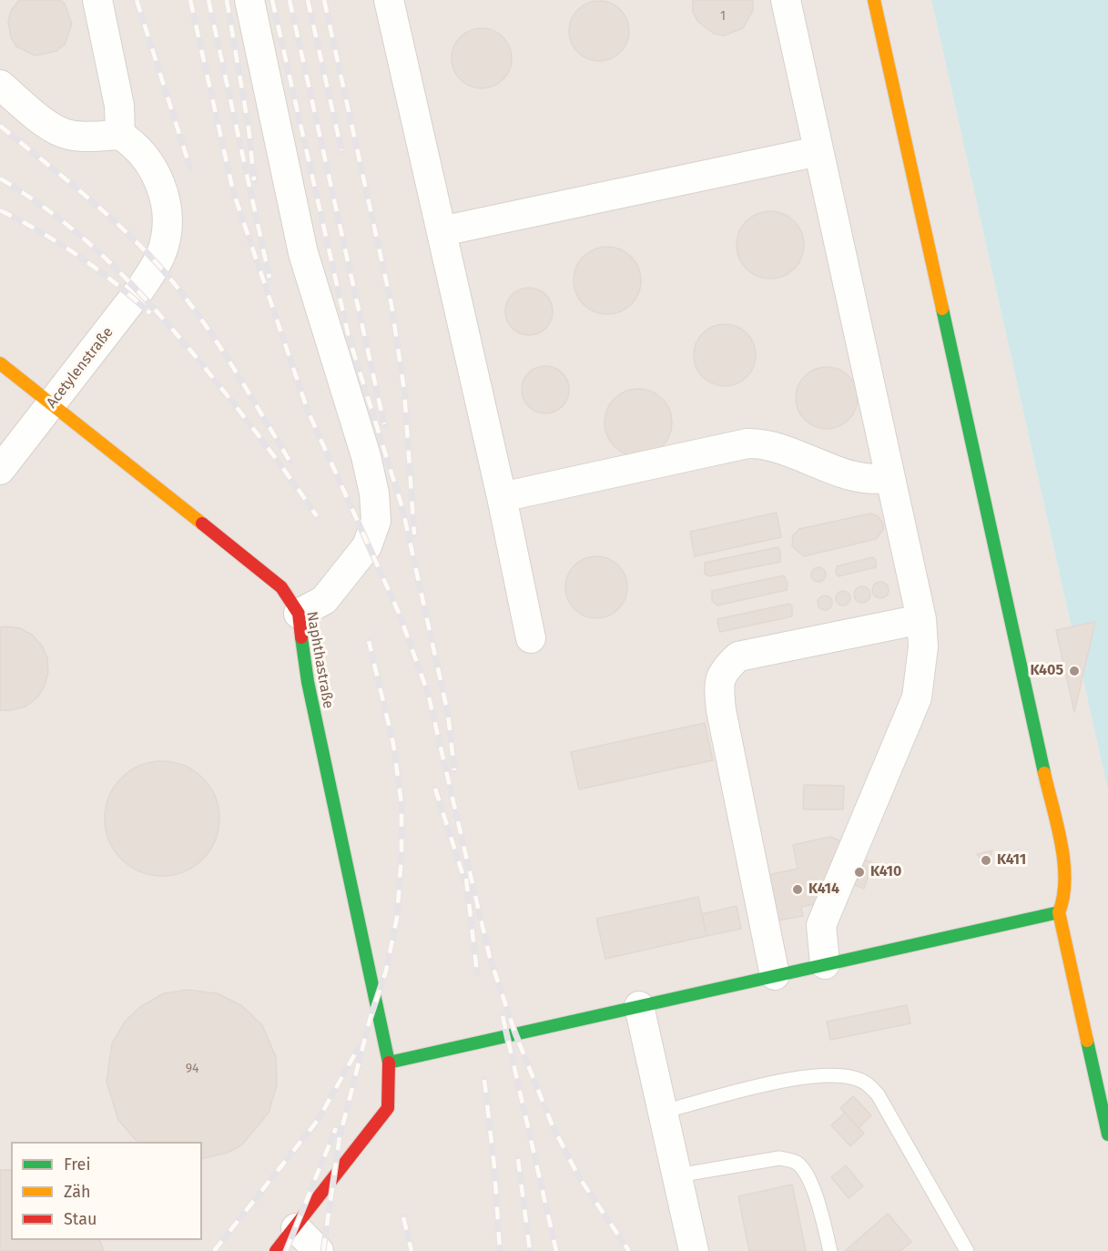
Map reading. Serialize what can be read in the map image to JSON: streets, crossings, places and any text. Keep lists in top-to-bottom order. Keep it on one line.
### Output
{"streets":{"street":["Acetylenstraße","Naphthastraße"]},"crossings":[["Acetylenstraße","Naphthastraße"]],"places":["K405","K411","K410","K414"],"house_numbers":["1","94"],"legend":["Frei","Zäh","Stau"]}
